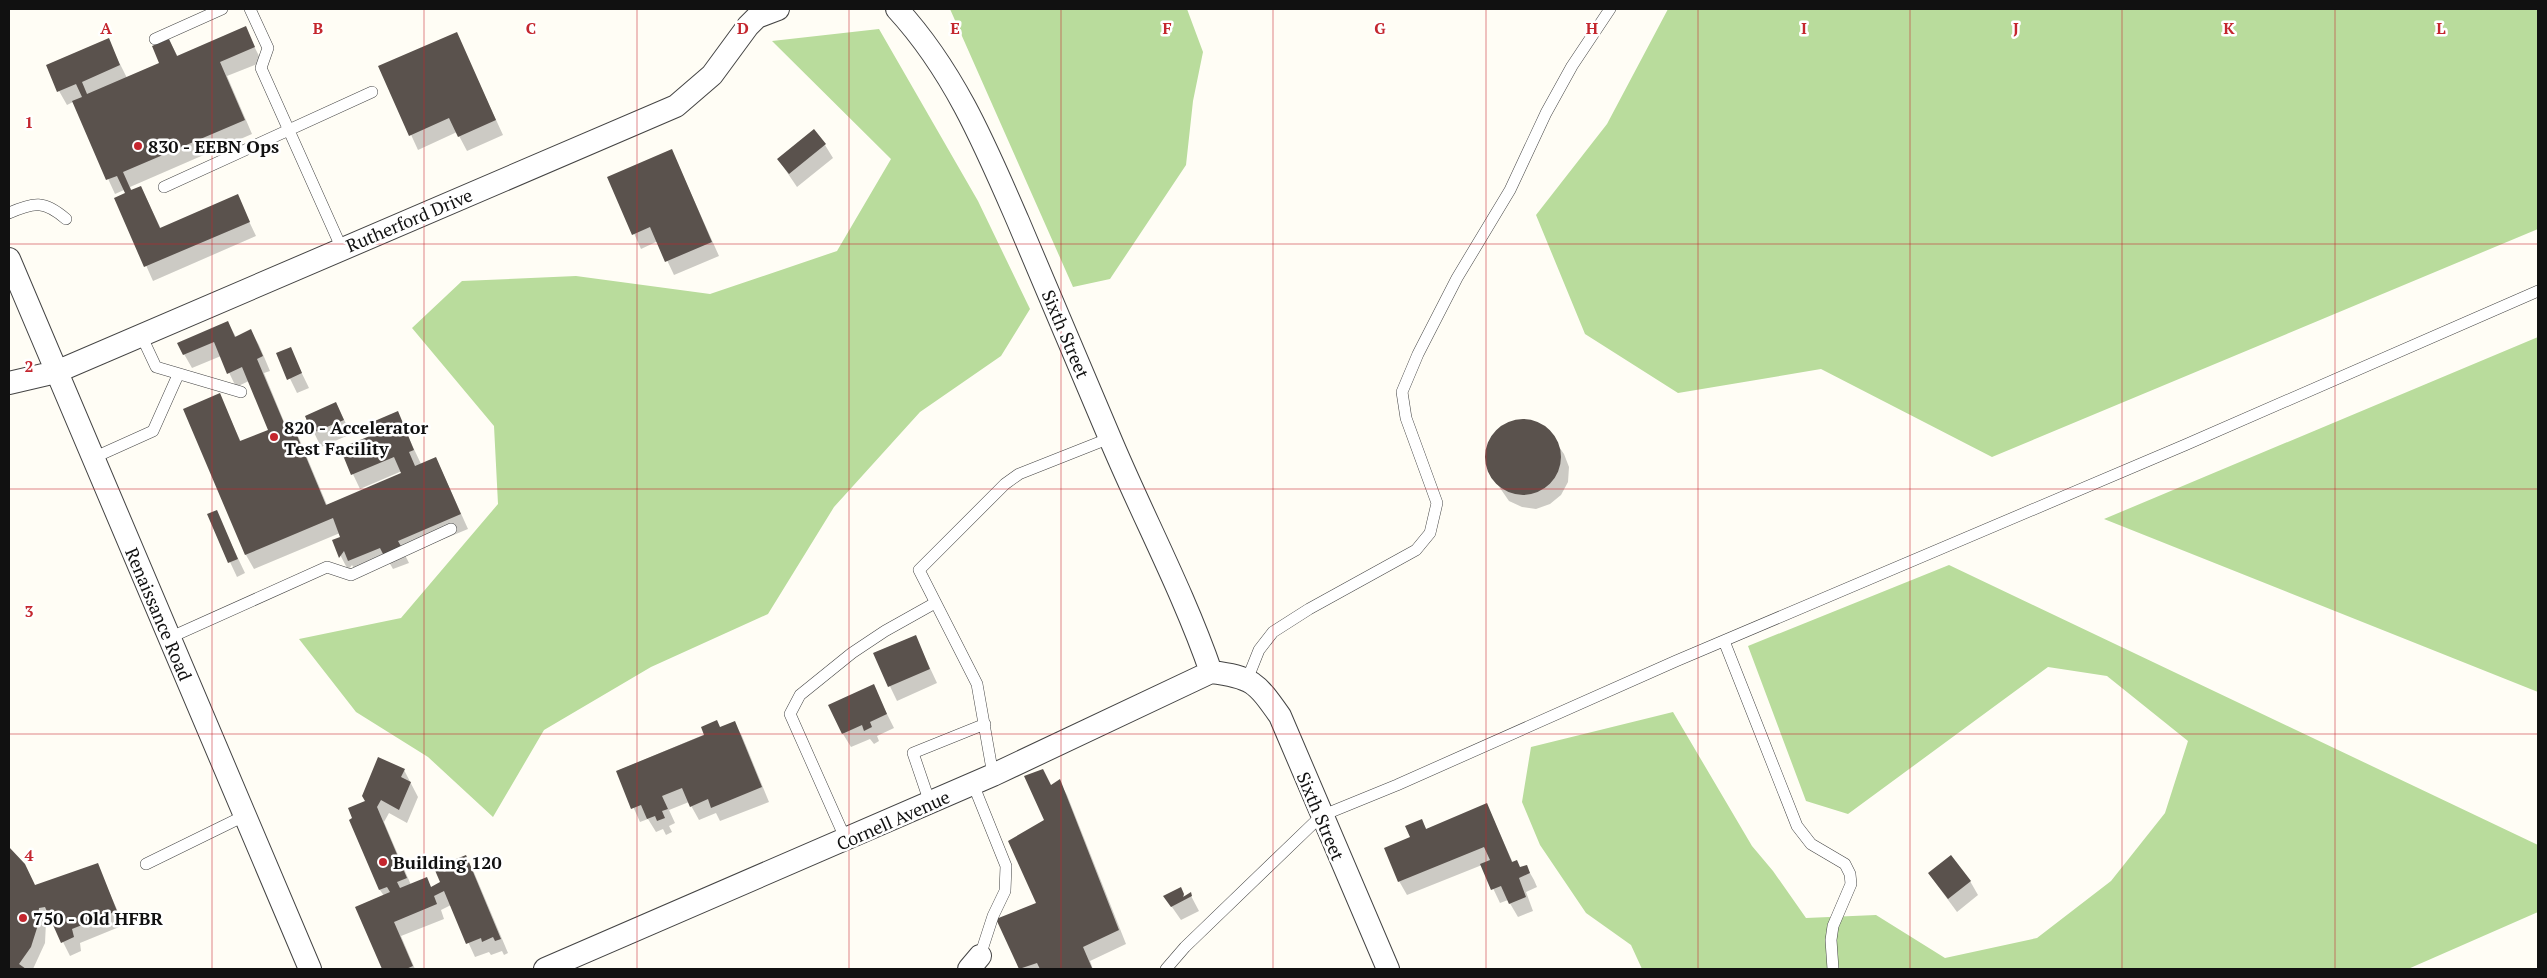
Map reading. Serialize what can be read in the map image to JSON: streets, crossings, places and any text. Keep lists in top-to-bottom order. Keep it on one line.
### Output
{"streets":{"street":["Rutherford Drive","Sixth Street","Renaissance Road","Cornell Avenue"]},"crossings":[["Rutherford Drive","Renaissance Road"],["Sixth Street","Cornell Avenue"]],"places":["830 - EEBN Ops","820 - Accelerator Test Facility","Building 120","750 - Old HFBR"],"grid":{"columns":["A","B","C","D","E","F","G","H","I","J","K","L"],"rows":["1","2","3","4"]}}
